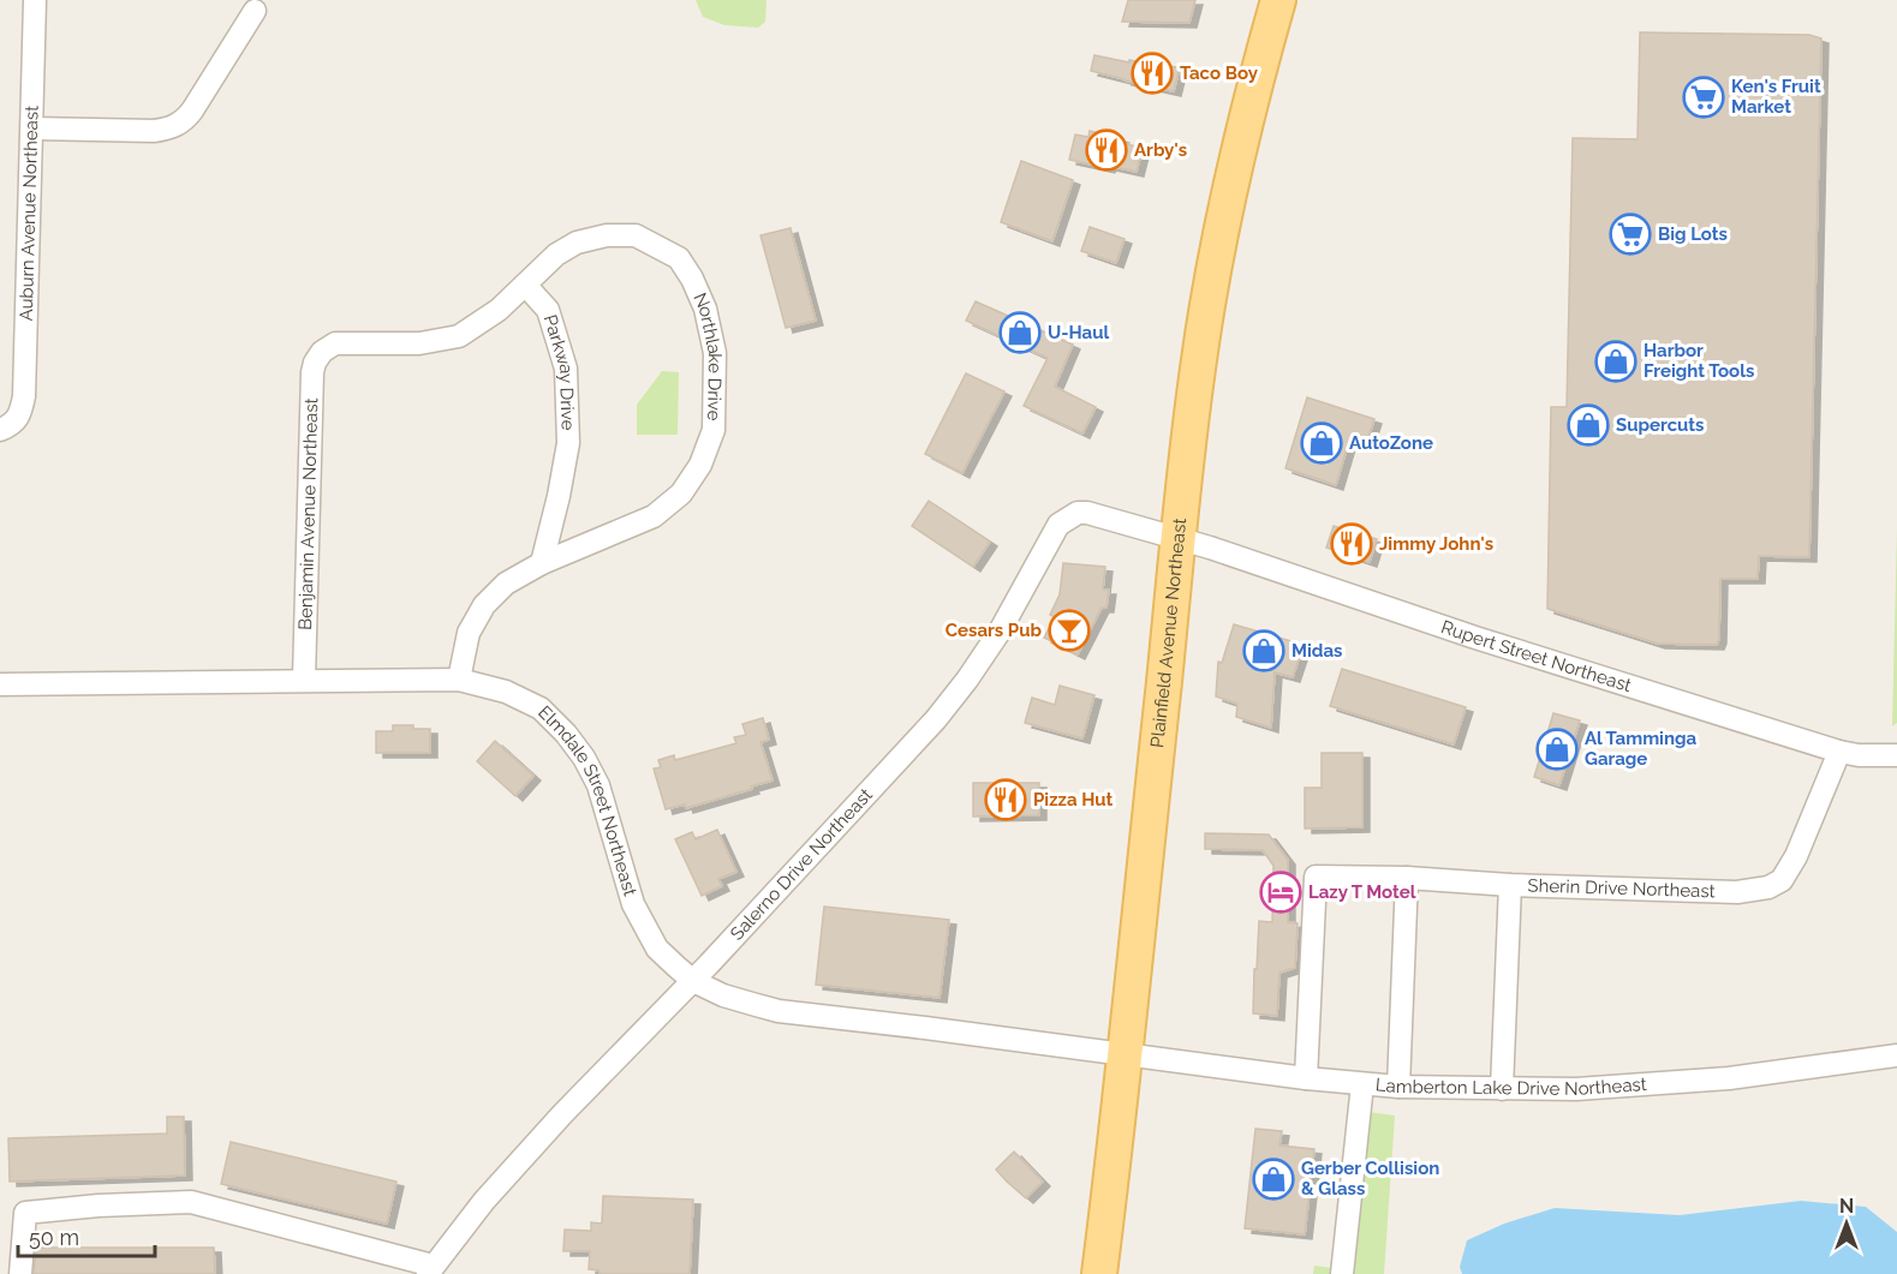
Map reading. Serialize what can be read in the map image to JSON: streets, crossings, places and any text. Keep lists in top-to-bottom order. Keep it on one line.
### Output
{"streets":{"main road":["Plainfield Avenue Northeast"],"street":["Auburn Avenue Northeast","Northlake Drive","Parkway Drive","Benjamin Avenue Northeast","Rupert Street Northeast","Elmdale Street Northeast","Salerno Drive Northeast","Sherin Drive Northeast","Lamberton Lake Drive Northeast"]},"crossings":[["Northlake Drive","Parkway Drive"],["Northlake Drive","Benjamin Avenue Northeast"],["Northlake Drive","Elmdale Street Northeast"],["Parkway Drive","Benjamin Avenue Northeast"],["Benjamin Avenue Northeast","Elmdale Street Northeast"],["Plainfield Avenue Northeast","Rupert Street Northeast"],["Plainfield Avenue Northeast","Elmdale Street Northeast"],["Plainfield Avenue Northeast","Salerno Drive Northeast"],["Plainfield Avenue Northeast","Lamberton Lake Drive Northeast"],["Rupert Street Northeast","Salerno Drive Northeast"],["Rupert Street Northeast","Sherin Drive Northeast"],["Elmdale Street Northeast","Salerno Drive Northeast"],["Elmdale Street Northeast","Lamberton Lake Drive Northeast"],["Sherin Drive Northeast","Lamberton Lake Drive Northeast"]],"places":{"restaurant":["Taco Boy","Arby's","Jimmy John's","Pizza Hut"],"supermarket":["Ken's Fruit Market","Big Lots"],"shop":["U-Haul","Harbor Freight Tools","Supercuts","AutoZone","Midas","Al Tamminga Garage","Gerber Collision & Glass"],"bar":["Cesars Pub"],"hotel":["Lazy T Motel"]},"scale_bar":"50 m","north":"top"}
